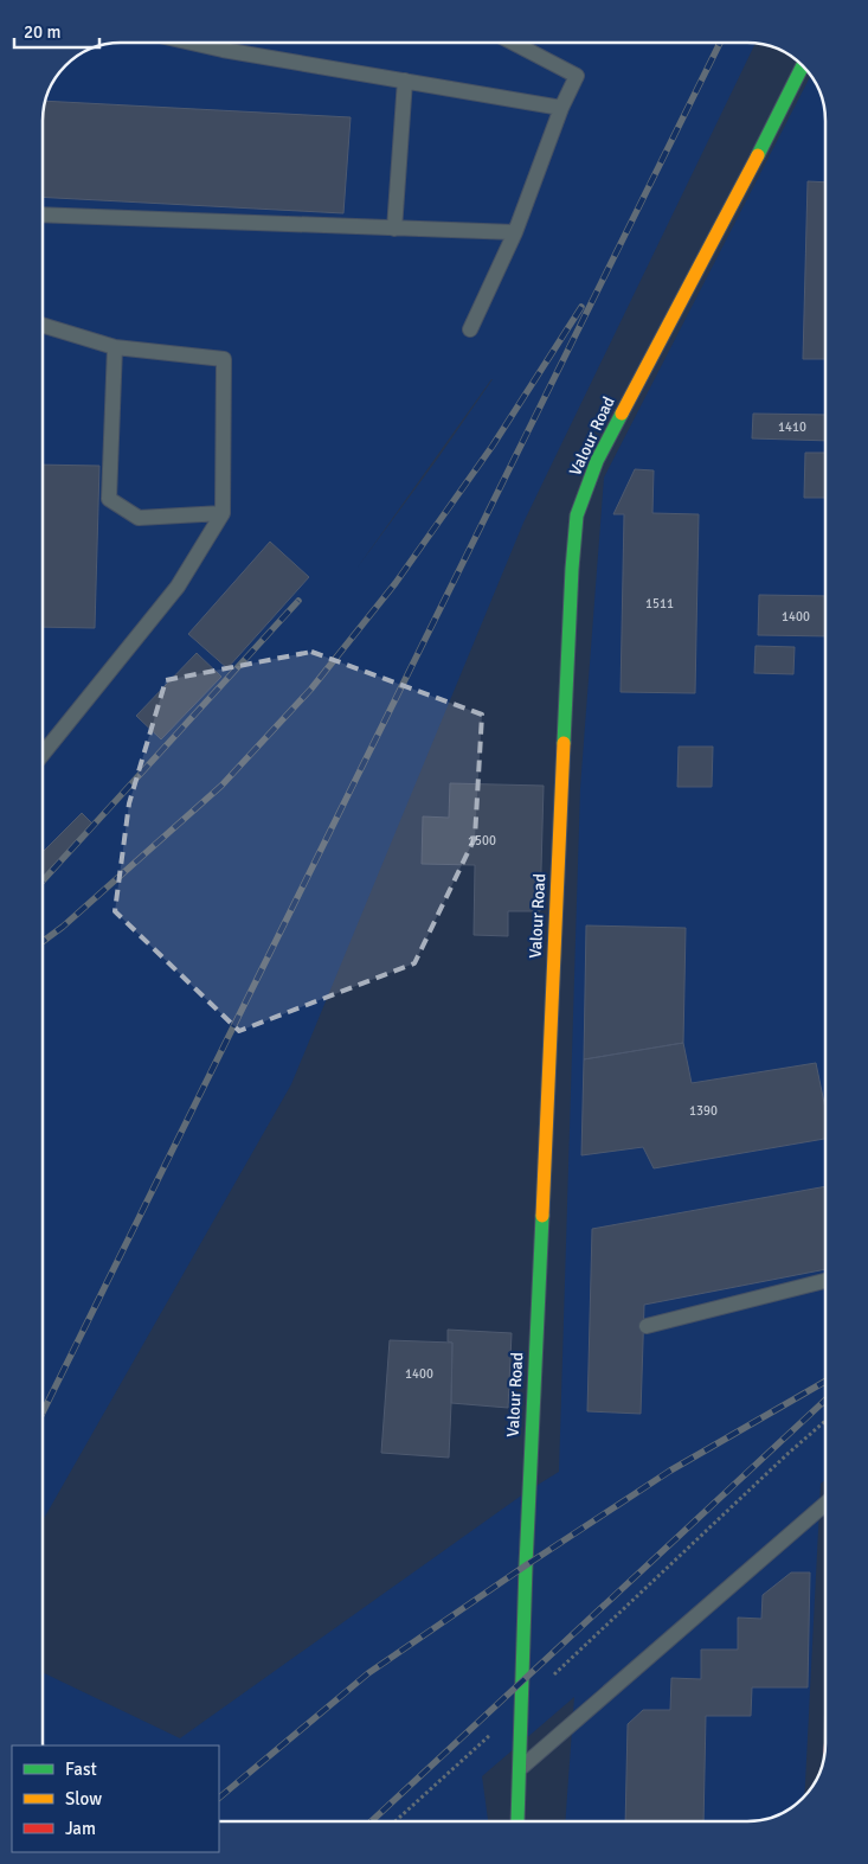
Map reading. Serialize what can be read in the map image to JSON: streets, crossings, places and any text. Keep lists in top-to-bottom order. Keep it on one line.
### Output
{"streets":{"street":["Valour Road"]},"house_numbers":["1410","1511","1400","1500","1390","1400"],"legend":["Fast","Slow","Jam"],"scale_bar":"20 m"}
